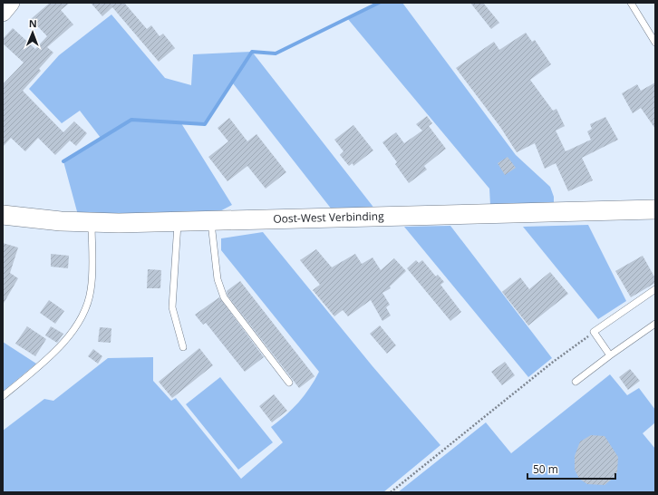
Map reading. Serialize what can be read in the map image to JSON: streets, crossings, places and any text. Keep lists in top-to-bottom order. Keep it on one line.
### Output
{"streets":{"main road":["Oost-West Verbinding"]},"scale_bar":"50 m","north":"top"}
